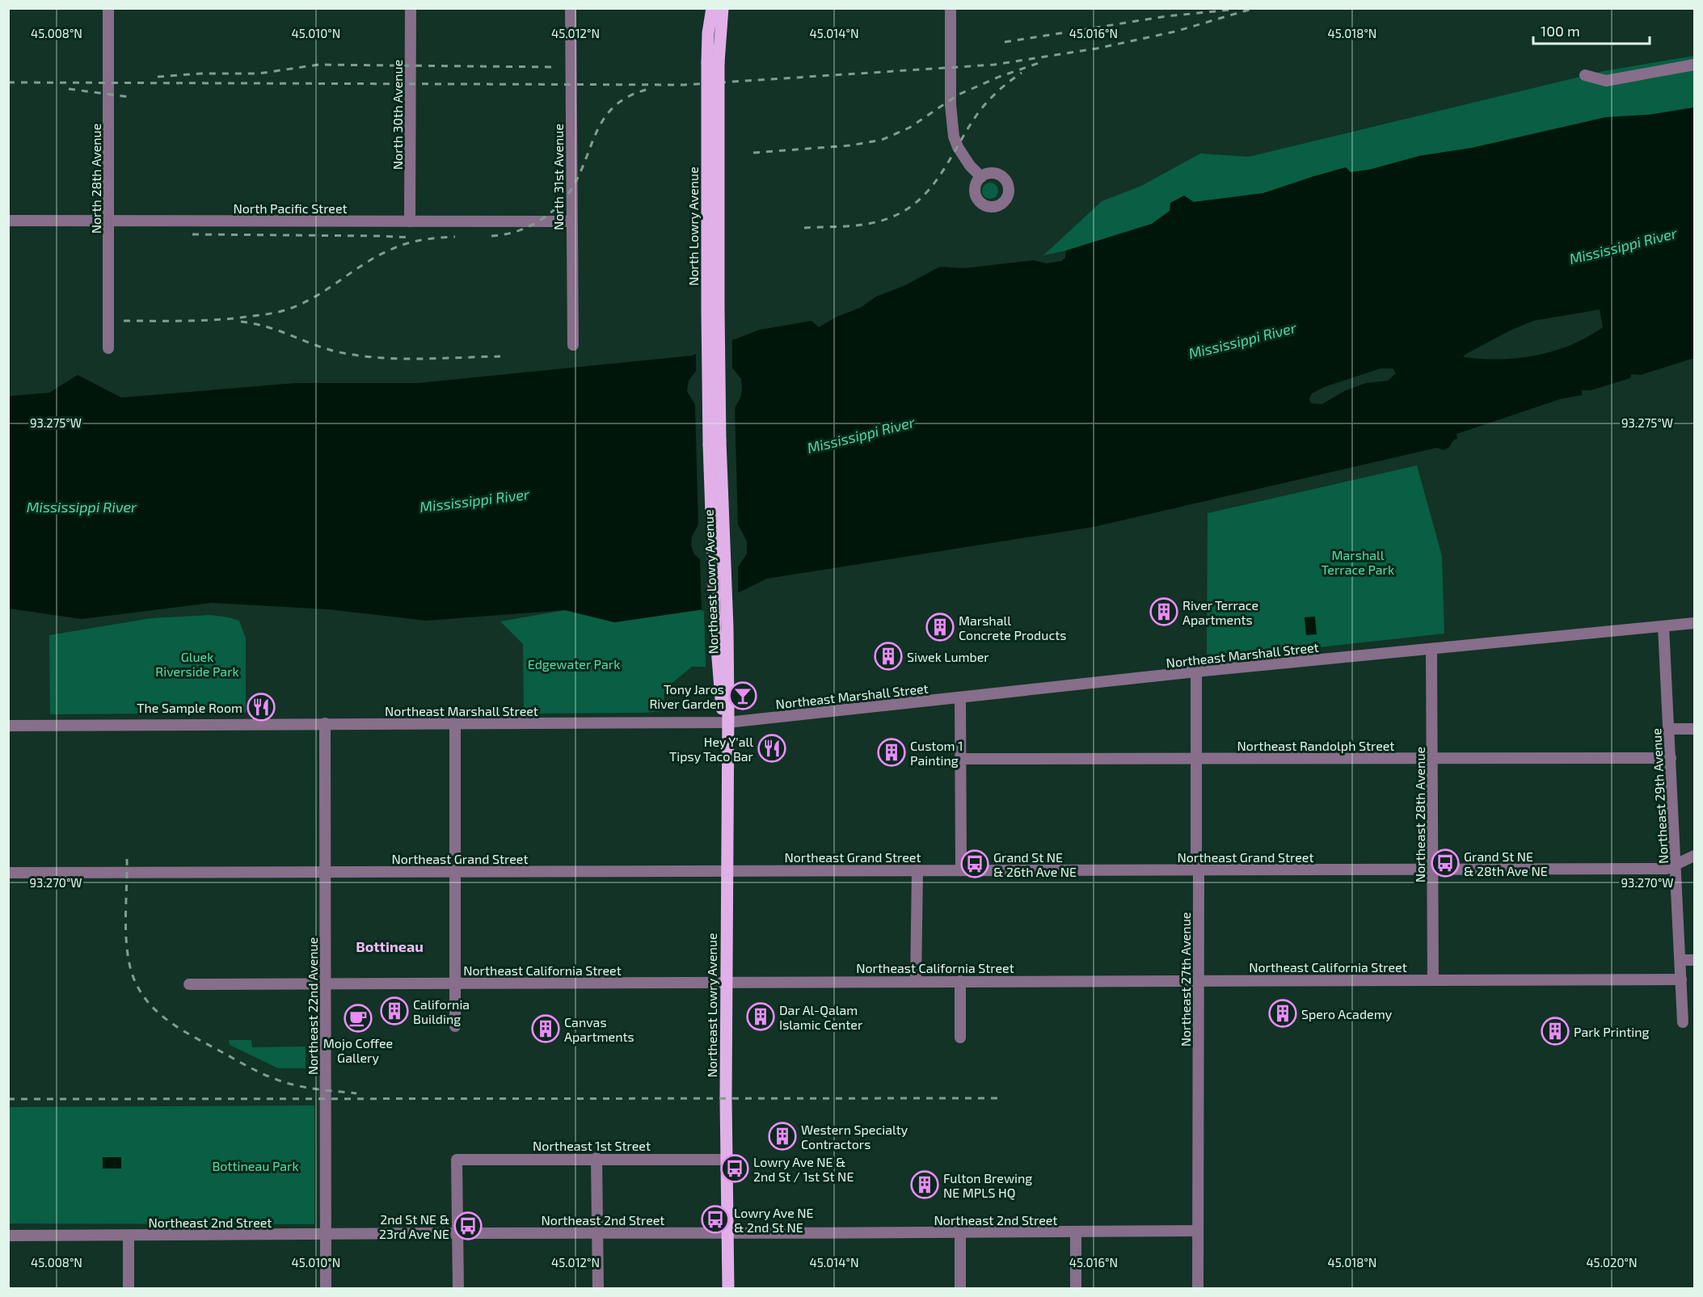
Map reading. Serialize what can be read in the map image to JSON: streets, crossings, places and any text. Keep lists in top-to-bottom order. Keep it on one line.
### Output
{"streets":{"main road":["North Lowry Avenue","Northeast Lowry Avenue"],"street":["North 30th Avenue","North 31st Avenue","North 28th Avenue","North Pacific Street","Northeast Marshall Street","Northeast Randolph Street","Northeast 29th Avenue","Northeast 28th Avenue","Northeast Grand Street","Northeast California Street","Northeast 27th Avenue","Northeast 22nd Avenue","Northeast 1st Street","Northeast 2nd Street"]},"crossings":[["North 30th Avenue","North Pacific Street"],["North 31st Avenue","North Pacific Street"],["North 28th Avenue","North Pacific Street"],["North Lowry Avenue","Northeast Lowry Avenue"],["Northeast Lowry Avenue","Northeast Marshall Street"],["Northeast Lowry Avenue","Northeast Grand Street"],["Northeast Lowry Avenue","Northeast California Street"],["Northeast Lowry Avenue","Northeast 1st Street"],["Northeast Lowry Avenue","Northeast 2nd Street"],["Northeast Marshall Street","Northeast 29th Avenue"],["Northeast Marshall Street","Northeast 28th Avenue"],["Northeast Marshall Street","Northeast 27th Avenue"],["Northeast Marshall Street","Northeast 22nd Avenue"],["Northeast Randolph Street","Northeast 29th Avenue"],["Northeast Randolph Street","Northeast 28th Avenue"],["Northeast Randolph Street","Northeast 27th Avenue"],["Northeast 29th Avenue","Northeast Grand Street"],["Northeast 29th Avenue","Northeast California Street"],["Northeast 28th Avenue","Northeast Grand Street"],["Northeast 28th Avenue","Northeast California Street"],["Northeast Grand Street","Northeast 27th Avenue"],["Northeast Grand Street","Northeast 22nd Avenue"],["Northeast California Street","Northeast 27th Avenue"],["Northeast California Street","Northeast 22nd Avenue"],["Northeast 27th Avenue","Northeast 2nd Street"],["Northeast 22nd Avenue","Northeast 2nd Street"],["Northeast 1st Street","Northeast 2nd Street"]],"districts":["Bottineau"],"water":["Mississippi River"],"parks":["Marshall Terrace Park","Gluek Riverside Park","Edgewater Park","Bottineau Park"],"places":{"building":["River Terrace Apartments","Marshall Concrete Products","Siwek Lumber","Custom 1 Painting","California Building","Spero Academy","Dar Al-Qalam Islamic Center","Canvas Apartments","Park Printing","Western Specialty Contractors","Fulton Brewing NE MPLS HQ"],"bar":["Tony Jaros River Garden"],"restaurant":["The Sample Room","Hey Y'all Tipsy Taco Bar"],"bus stop":["Grand St NE & 28th Ave NE","Grand St NE & 26th Ave NE","Lowry Ave NE & 2nd St / 1st St NE","Lowry Ave NE & 2nd St NE","2nd St NE & 23rd Ave NE"],"cafe":["Mojo Coffee Gallery"]},"scale_bar":"100 m","coordinates":["45.008°N","45.010°N","45.012°N","45.014°N","45.016°N","45.018°N","93.275°W","93.270°W","45.020°N"]}
